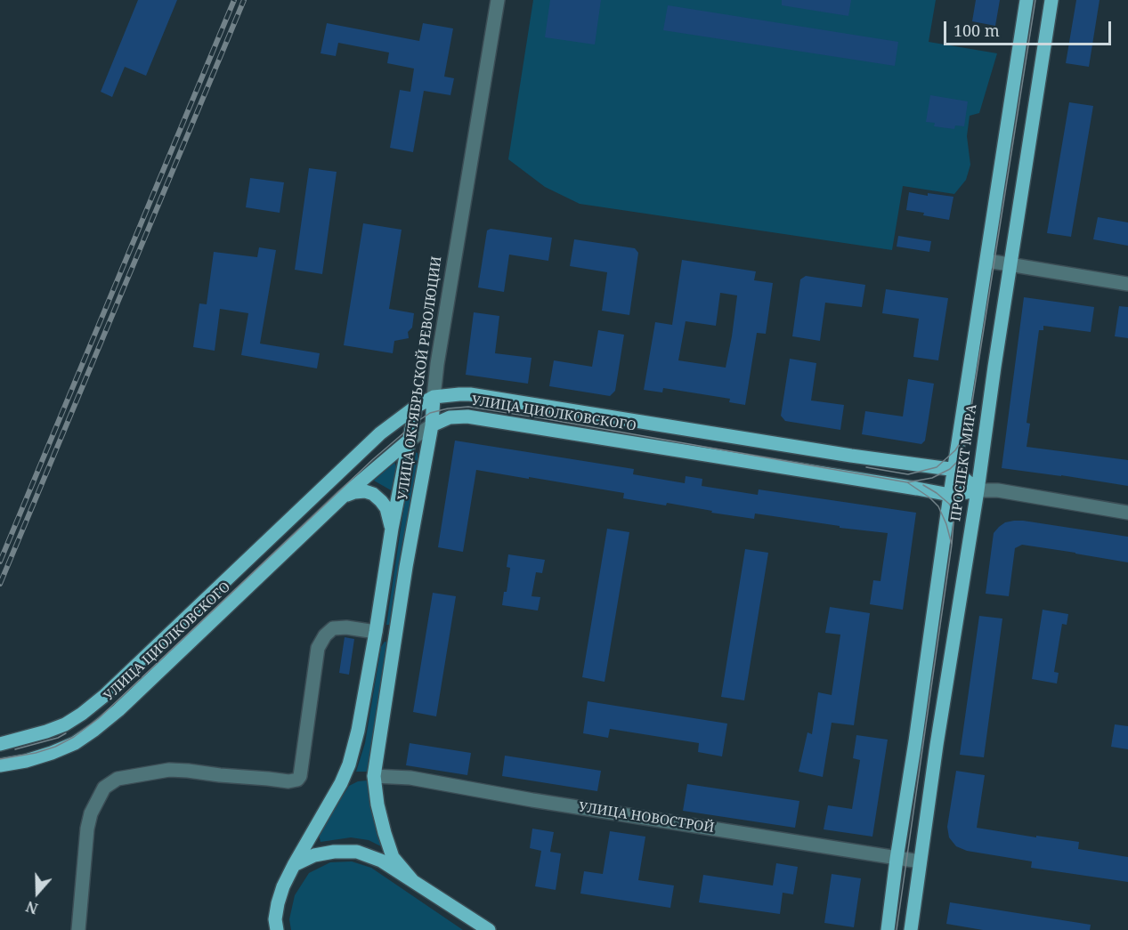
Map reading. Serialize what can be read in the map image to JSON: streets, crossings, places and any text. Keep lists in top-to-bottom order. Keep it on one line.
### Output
{"streets":{"main road":["УЛИЦА ОКТЯБРЬСКОЙ РЕВОЛЮЦИИ","УЛИЦА ЦИОЛКОВСКОГО","ПРОСПЕКТ МИРА"],"street":["УЛИЦА НОВОСТРОЙ"]},"crossings":[["УЛИЦА ОКТЯБРЬСКОЙ РЕВОЛЮЦИИ","УЛИЦА ЦИОЛКОВСКОГО"],["УЛИЦА ОКТЯБРЬСКОЙ РЕВОЛЮЦИИ","УЛИЦА НОВОСТРОЙ"],["УЛИЦА ЦИОЛКОВСКОГО","ПРОСПЕКТ МИРА"],["ПРОСПЕКТ МИРА","УЛИЦА НОВОСТРОЙ"]],"scale_bar":"100 m","north":"bottom"}
